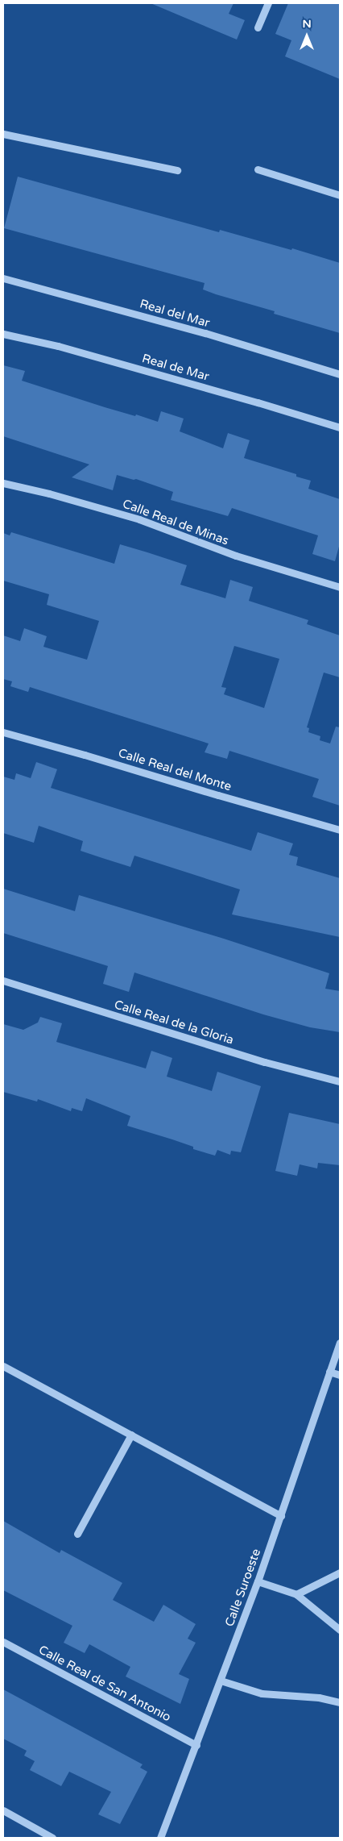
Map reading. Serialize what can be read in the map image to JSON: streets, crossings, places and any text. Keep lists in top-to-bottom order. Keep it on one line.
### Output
{"streets":{"street":["Real del Mar","Real de Mar","Calle Real de Minas","Calle Real del Monte","Calle Real de la Gloria","Calle Suroeste","Calle Real de San Antonio"]},"crossings":[["Calle Suroeste","Calle Real de San Antonio"]],"north":"top"}
